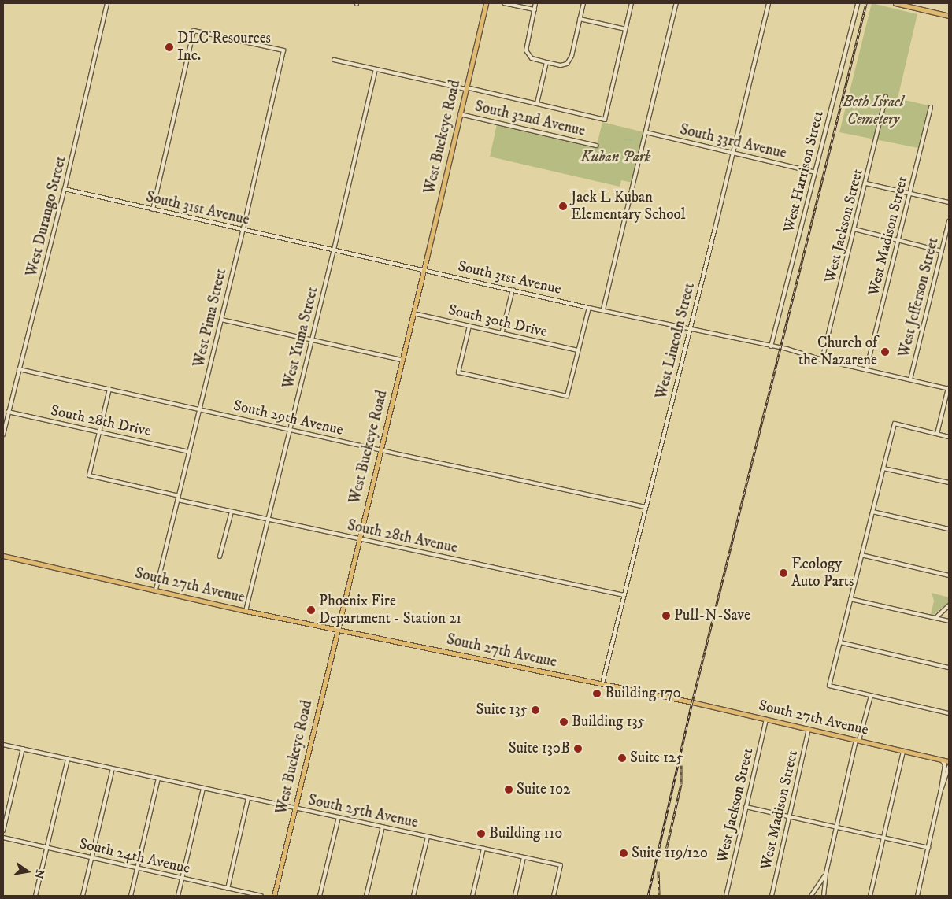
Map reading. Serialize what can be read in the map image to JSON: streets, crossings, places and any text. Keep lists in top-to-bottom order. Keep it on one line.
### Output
{"streets":{"main road":["West Buckeye Road","South 27th Avenue"],"street":["South 32nd Avenue","South 33rd Avenue","West Harrison Street","South 31st Avenue","West Durango Street","West Jackson Street","West Madison Street","West Jefferson Street","West Pima Street","South 30th Drive","West Yuma Street","West Lincoln Street","South 29th Avenue","South 28th Drive","South 28th Avenue","South 25th Avenue","South 24th Avenue"]},"crossings":[["South 32nd Avenue","West Buckeye Road"],["West Buckeye Road","South 31st Avenue"],["West Buckeye Road","South 30th Drive"],["West Buckeye Road","South 29th Avenue"],["West Buckeye Road","South 28th Avenue"],["West Buckeye Road","South 27th Avenue"],["West Buckeye Road","South 25th Avenue"],["South 33rd Avenue","West Harrison Street"],["South 33rd Avenue","West Lincoln Street"],["West Harrison Street","South 31st Avenue"],["South 31st Avenue","West Durango Street"],["South 31st Avenue","West Jackson Street"],["South 31st Avenue","West Madison Street"],["South 31st Avenue","West Jefferson Street"],["South 31st Avenue","West Pima Street"],["South 31st Avenue","West Yuma Street"],["South 31st Avenue","West Lincoln Street"],["West Durango Street","South 29th Avenue"],["West Durango Street","South 28th Drive"],["West Jackson Street","South 27th Avenue"],["West Madison Street","South 27th Avenue"],["West Pima Street","South 29th Avenue"],["West Pima Street","South 28th Drive"],["West Pima Street","South 28th Avenue"],["West Pima Street","South 27th Avenue"],["West Yuma Street","South 29th Avenue"],["West Yuma Street","South 28th Avenue"],["West Yuma Street","South 27th Avenue"],["West Lincoln Street","South 29th Avenue"],["West Lincoln Street","South 28th Avenue"],["West Lincoln Street","South 27th Avenue"],["South 28th Drive","South 28th Avenue"]],"parks":["Beth Israel Cemetery","Kuban Park"],"places":["DLC Resources Inc.","Jack L Kuban Elementary School","Church of the Nazarene","Ecology Auto Parts","Phoenix Fire Department - Station 21","Pull-N-Save","Building 170","Suite 135","Building 135","Suite 130B","Suite 125","Suite 102","Building 110","Suite 119/120"],"north":"right"}
